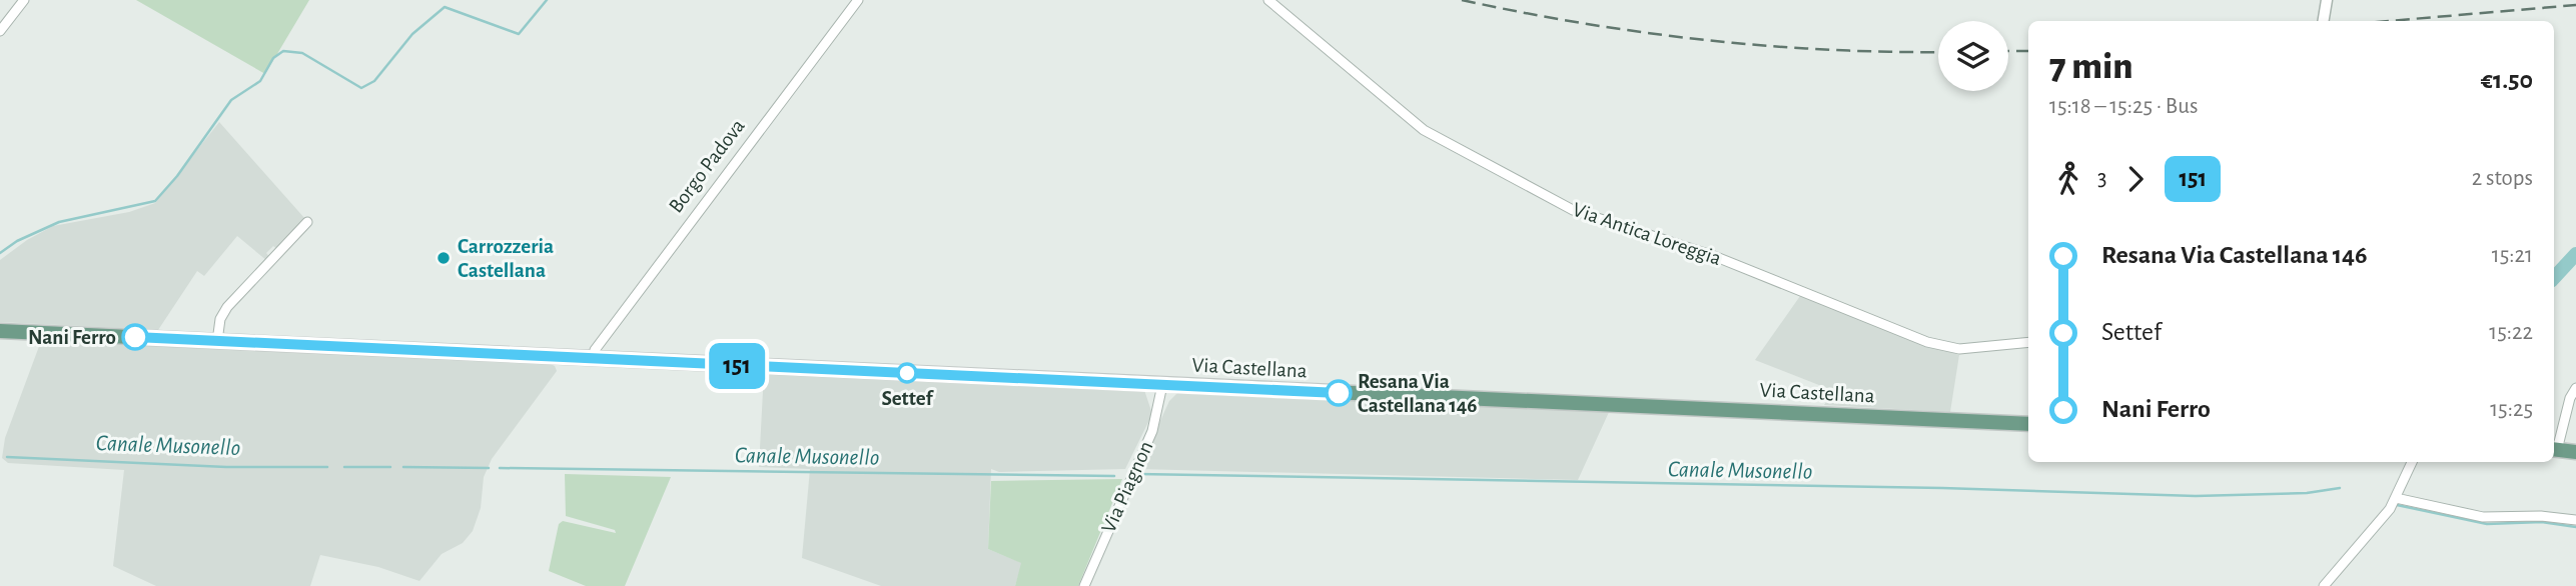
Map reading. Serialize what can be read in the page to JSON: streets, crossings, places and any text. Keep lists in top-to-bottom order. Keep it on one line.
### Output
{"streets":{"main road":["Via Castellana"],"street":["Borgo Padova","Via Antica Loreggia","Via Piagnon"]},"crossings":[["Borgo Padova","Via Castellana"],["Via Castellana","Via Piagnon"]],"water":["Canale Musonello"],"places":["Carrozzeria Castellana","Nani Ferro","Settef","Resana Via Castellana 146"],"lines":["bus line 151"],"page":{"on_map":"151","heading":["7 min","15:18 – 15:25 · Bus","€1.50"],"legs":["3","151","2 stops"],"list":[{"name":"Resana Via Castellana 146","value":"15:21"},{"name":"Settef","value":"15:22"},{"name":"Nani Ferro","value":"15:25"}]}}
